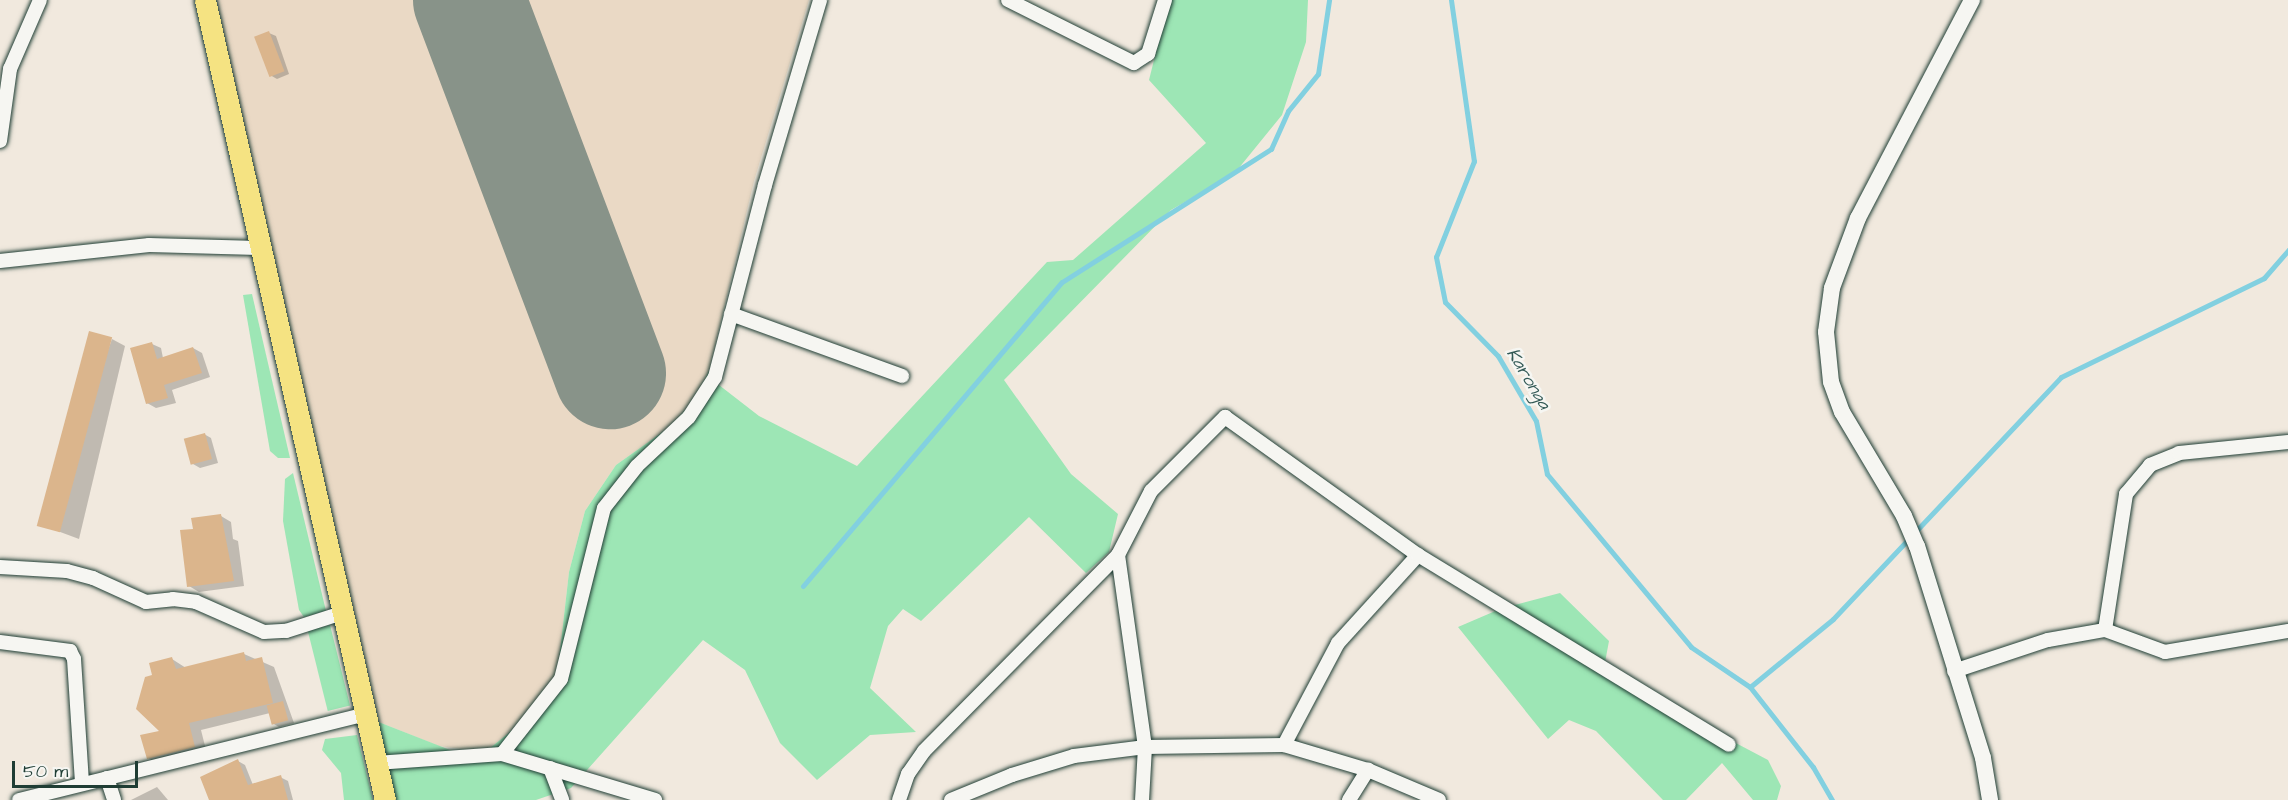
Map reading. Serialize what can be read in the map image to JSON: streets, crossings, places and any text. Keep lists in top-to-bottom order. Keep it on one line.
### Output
{"water":["Karonga"],"scale_bar":"50 m"}
